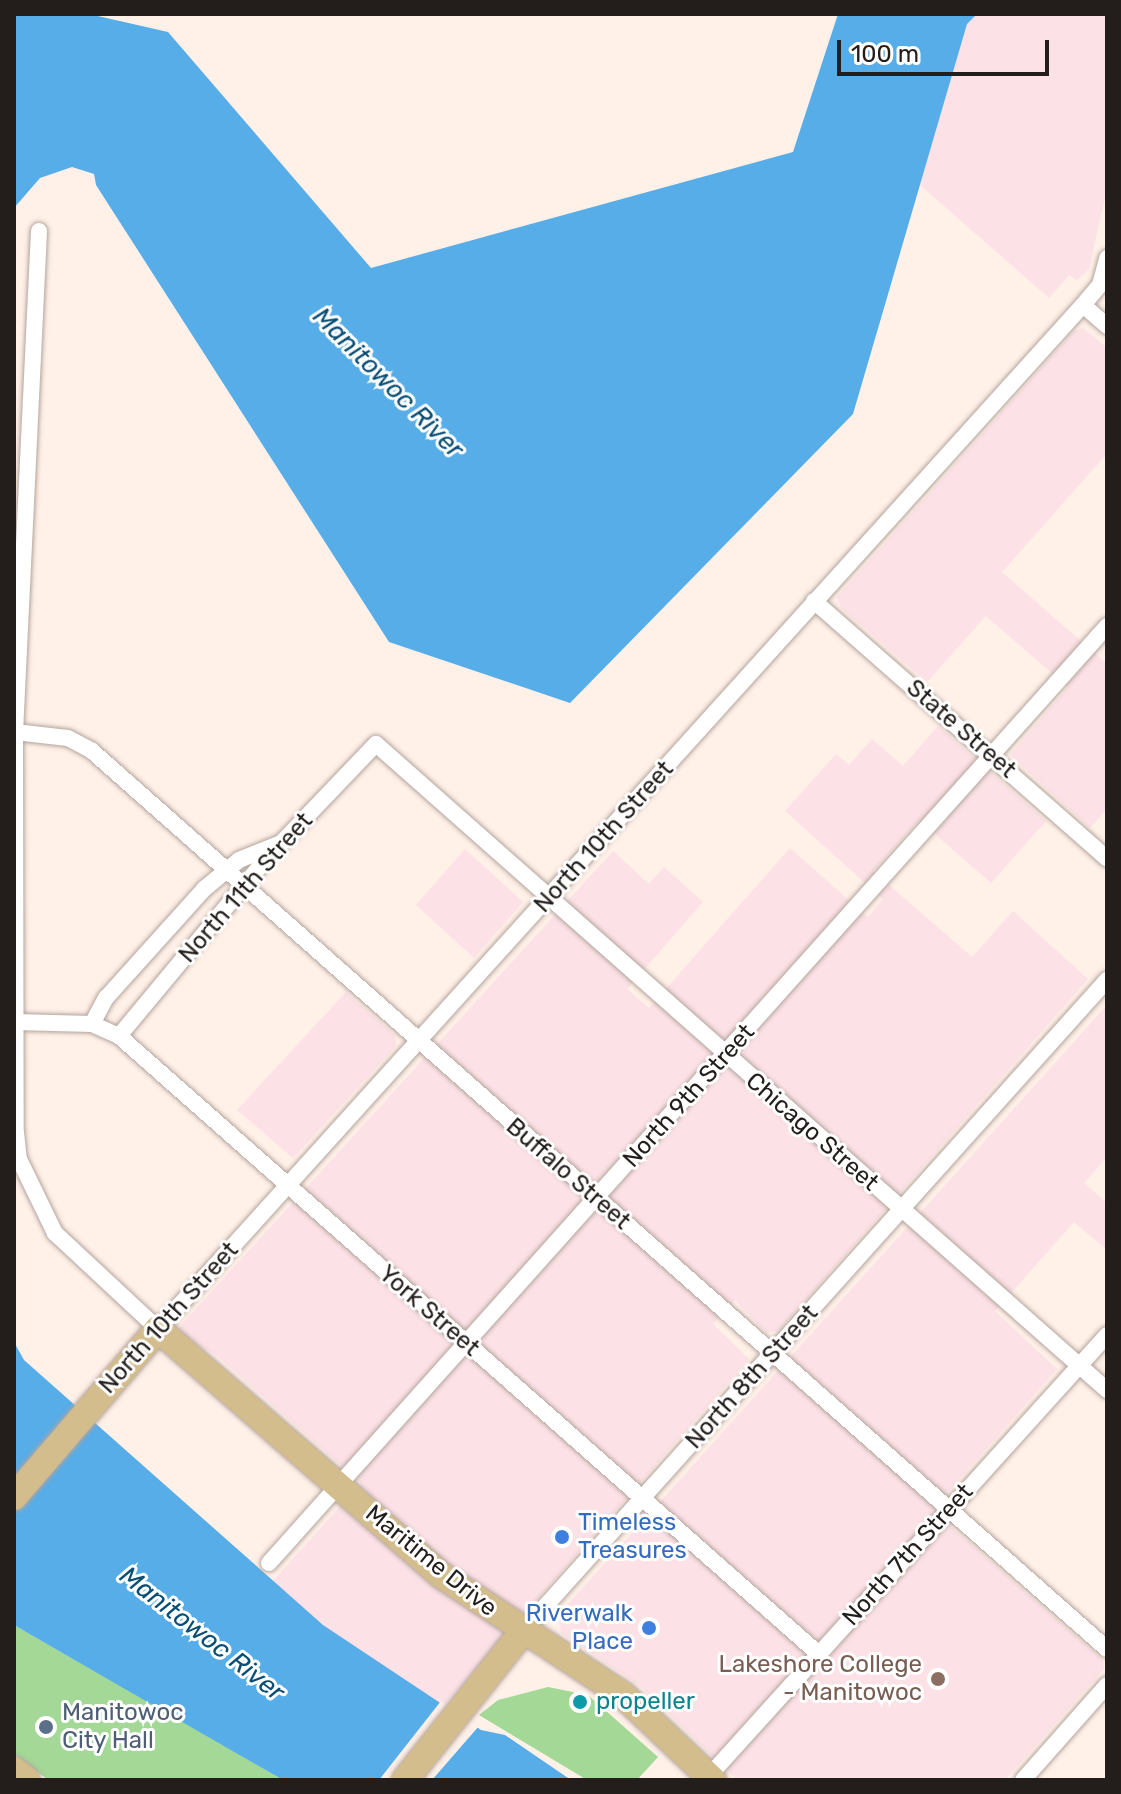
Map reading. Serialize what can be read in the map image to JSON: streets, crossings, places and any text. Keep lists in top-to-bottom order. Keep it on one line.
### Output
{"streets":{"main road":["North 10th Street","North 8th Street","Maritime Drive"],"street":["State Street","North 11th Street","North 9th Street","Chicago Street","Buffalo Street","York Street","North 7th Street"]},"crossings":[["State Street","North 10th Street"],["State Street","North 9th Street"],["North 10th Street","Chicago Street"],["North 10th Street","Buffalo Street"],["North 10th Street","York Street"],["North 10th Street","Maritime Drive"],["North 11th Street","Chicago Street"],["North 11th Street","Buffalo Street"],["North 11th Street","York Street"],["North 9th Street","Chicago Street"],["North 9th Street","Buffalo Street"],["North 9th Street","York Street"],["North 9th Street","Maritime Drive"],["Chicago Street","North 8th Street"],["Chicago Street","North 7th Street"],["Buffalo Street","North 8th Street"],["Buffalo Street","North 7th Street"],["York Street","North 8th Street"],["York Street","North 7th Street"],["North 8th Street","Maritime Drive"],["North 7th Street","Maritime Drive"]],"water":["Manitowoc River"],"places":["Timeless Treasures","Riverwalk Place","Lakeshore College - Manitowoc","propeller","Manitowoc City Hall"],"scale_bar":"100 m"}
